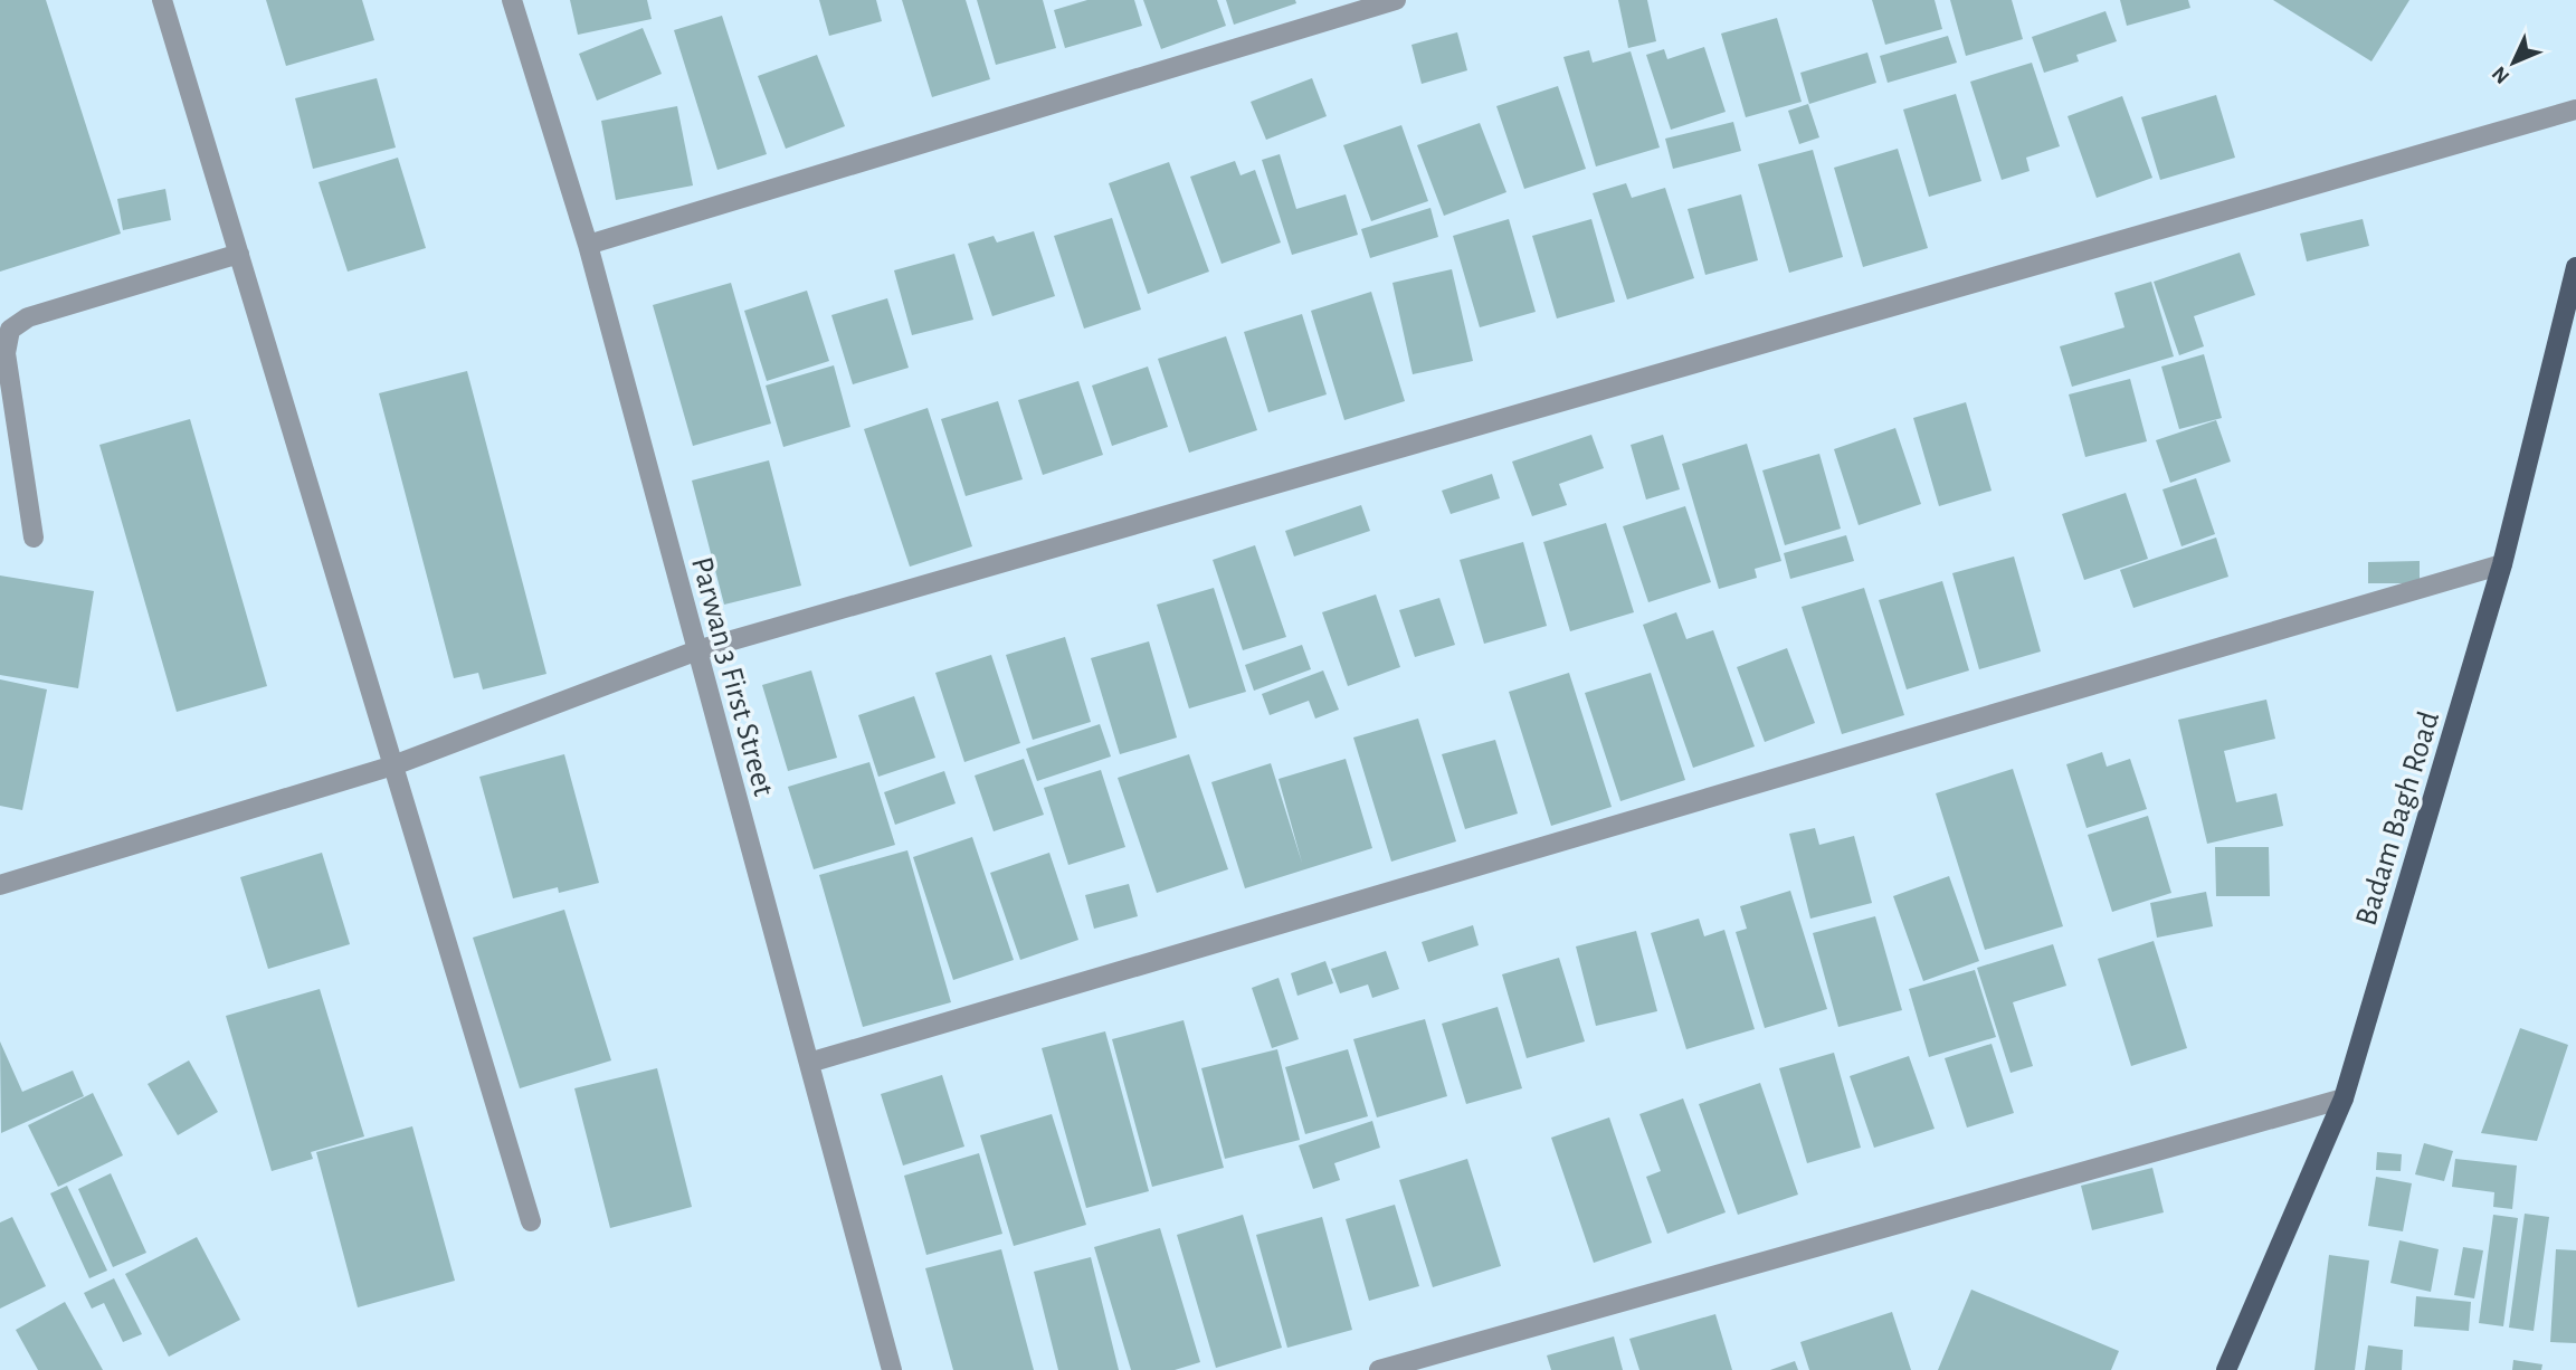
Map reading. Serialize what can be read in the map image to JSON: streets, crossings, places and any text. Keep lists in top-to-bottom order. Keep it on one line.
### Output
{"streets":{"main road":["Badam Bagh Road"],"street":["Parwan 3 First Street"]},"north":"bottom left"}
